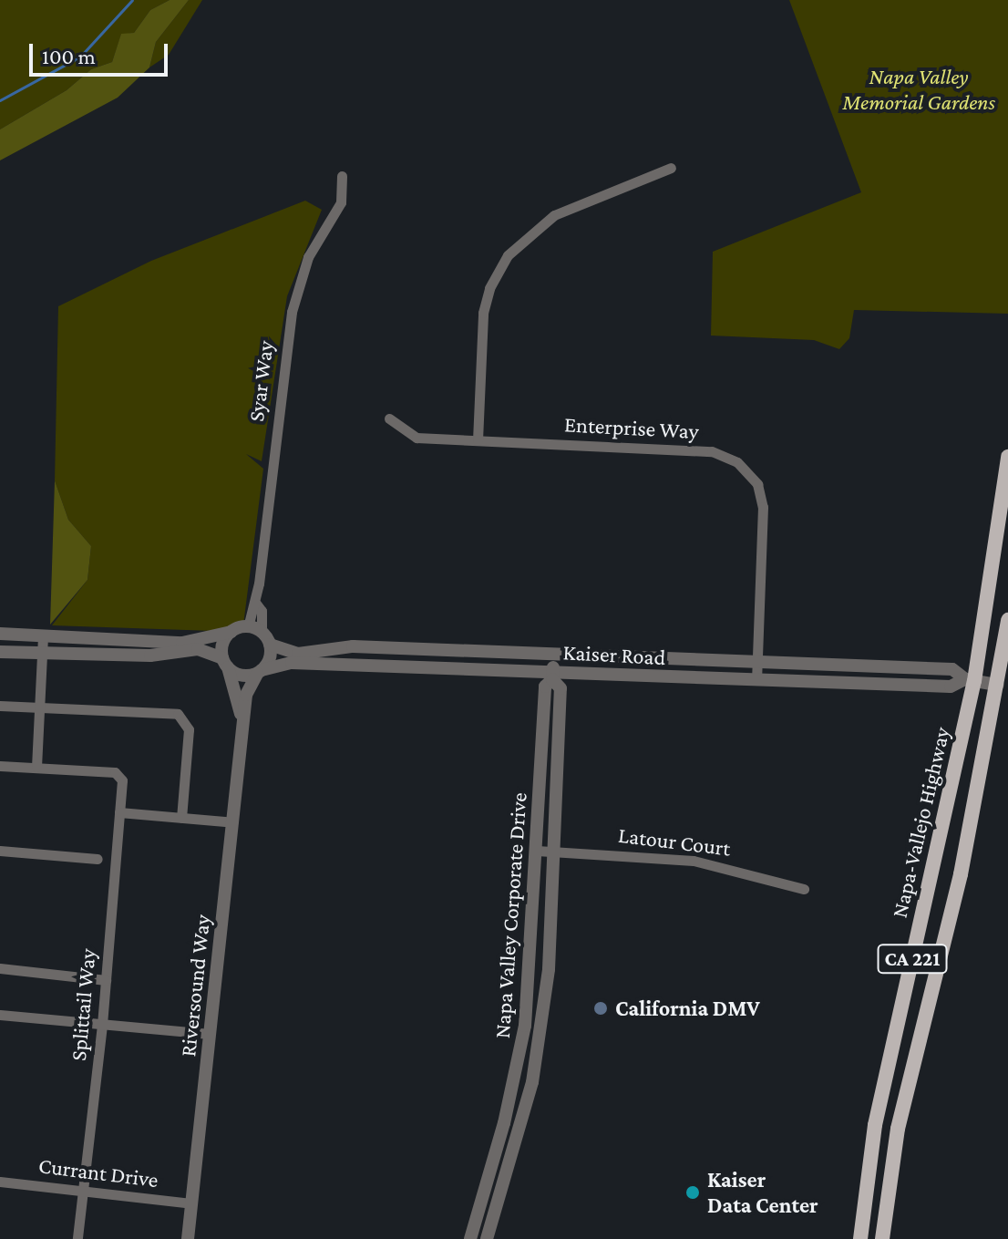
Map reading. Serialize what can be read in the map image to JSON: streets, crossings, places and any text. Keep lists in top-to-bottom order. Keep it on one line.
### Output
{"streets":{"main road":["Napa-Vallejo Highway","CA 221"],"street":["Syar Way","Enterprise Way","Kaiser Road","Latour Court","Napa Valley Corporate Drive","Riversound Way","Splittail Way","Currant Drive"]},"crossings":[["Syar Way","Kaiser Road"],["Syar Way","Riversound Way"],["Enterprise Way","Kaiser Road"],["Kaiser Road","Napa-Vallejo Highway"],["Kaiser Road","Napa Valley Corporate Drive"],["Kaiser Road","CA 221"],["Kaiser Road","Riversound Way"],["Latour Court","Napa Valley Corporate Drive"],["Riversound Way","Currant Drive"],["Splittail Way","Currant Drive"]],"parks":["Napa Valley Memorial Gardens"],"places":["California DMV","Kaiser Data Center"],"scale_bar":"100 m"}
